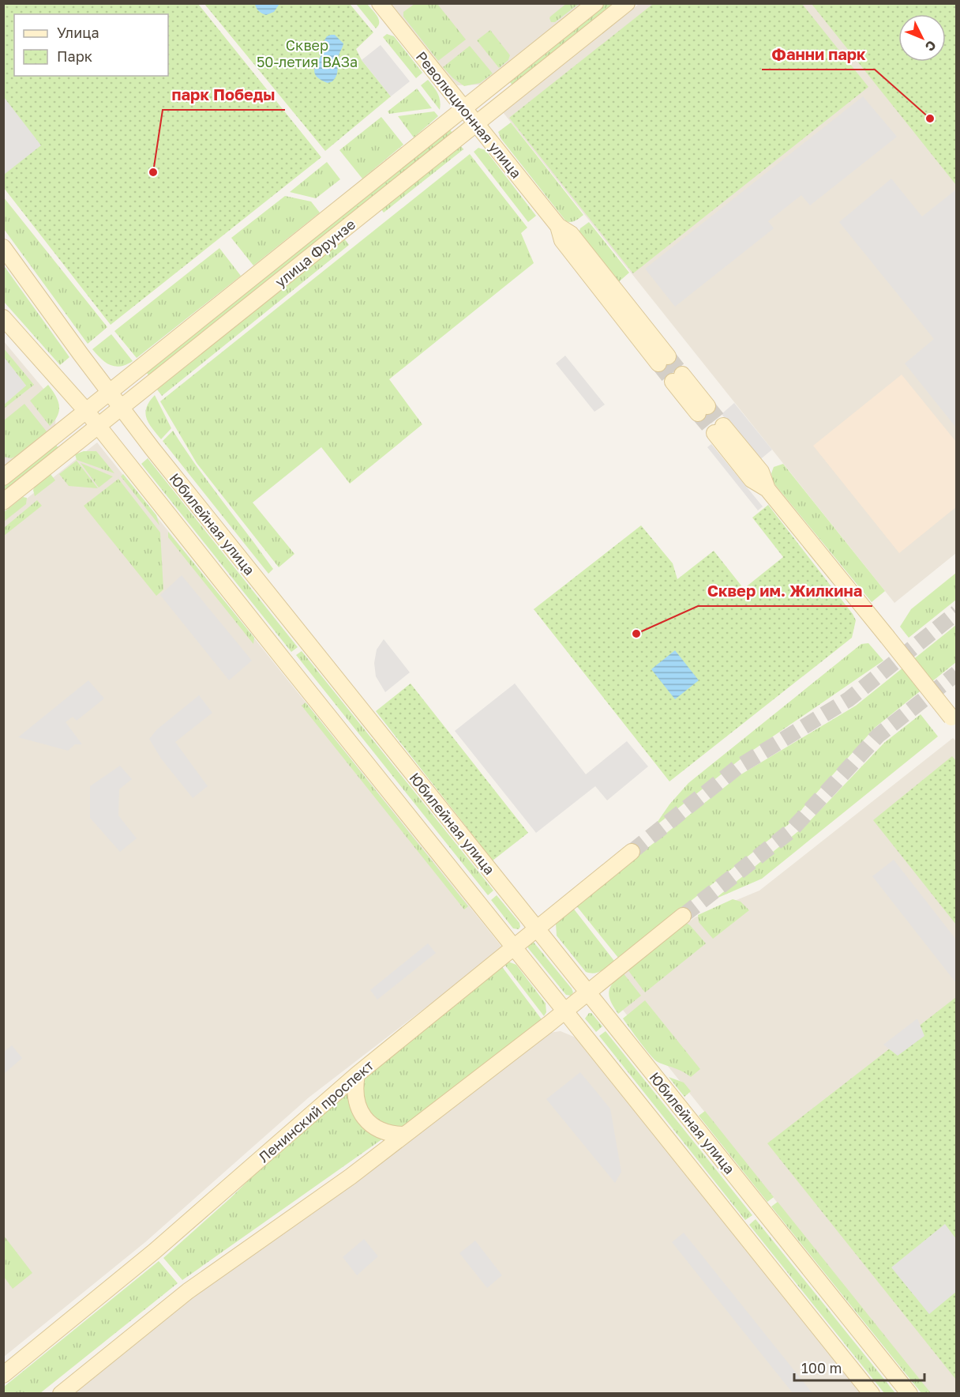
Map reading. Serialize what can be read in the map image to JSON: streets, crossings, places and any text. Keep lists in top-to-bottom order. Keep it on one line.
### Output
{"streets":{"main road":["Революционная улица","улица Фрунзе","Юбилейная улица","Ленинский проспект"]},"crossings":[["Революционная улица","улица Фрунзе"],["улица Фрунзе","Юбилейная улица"],["Юбилейная улица","Ленинский проспект"]],"parks":["Сквер 50-летия ВАЗа"],"places":["Фанни парк","парк Победы","Сквер им. Жилкина"],"legend":["Улица","Парк"],"scale_bar":"100 m","north":"bottom right"}
